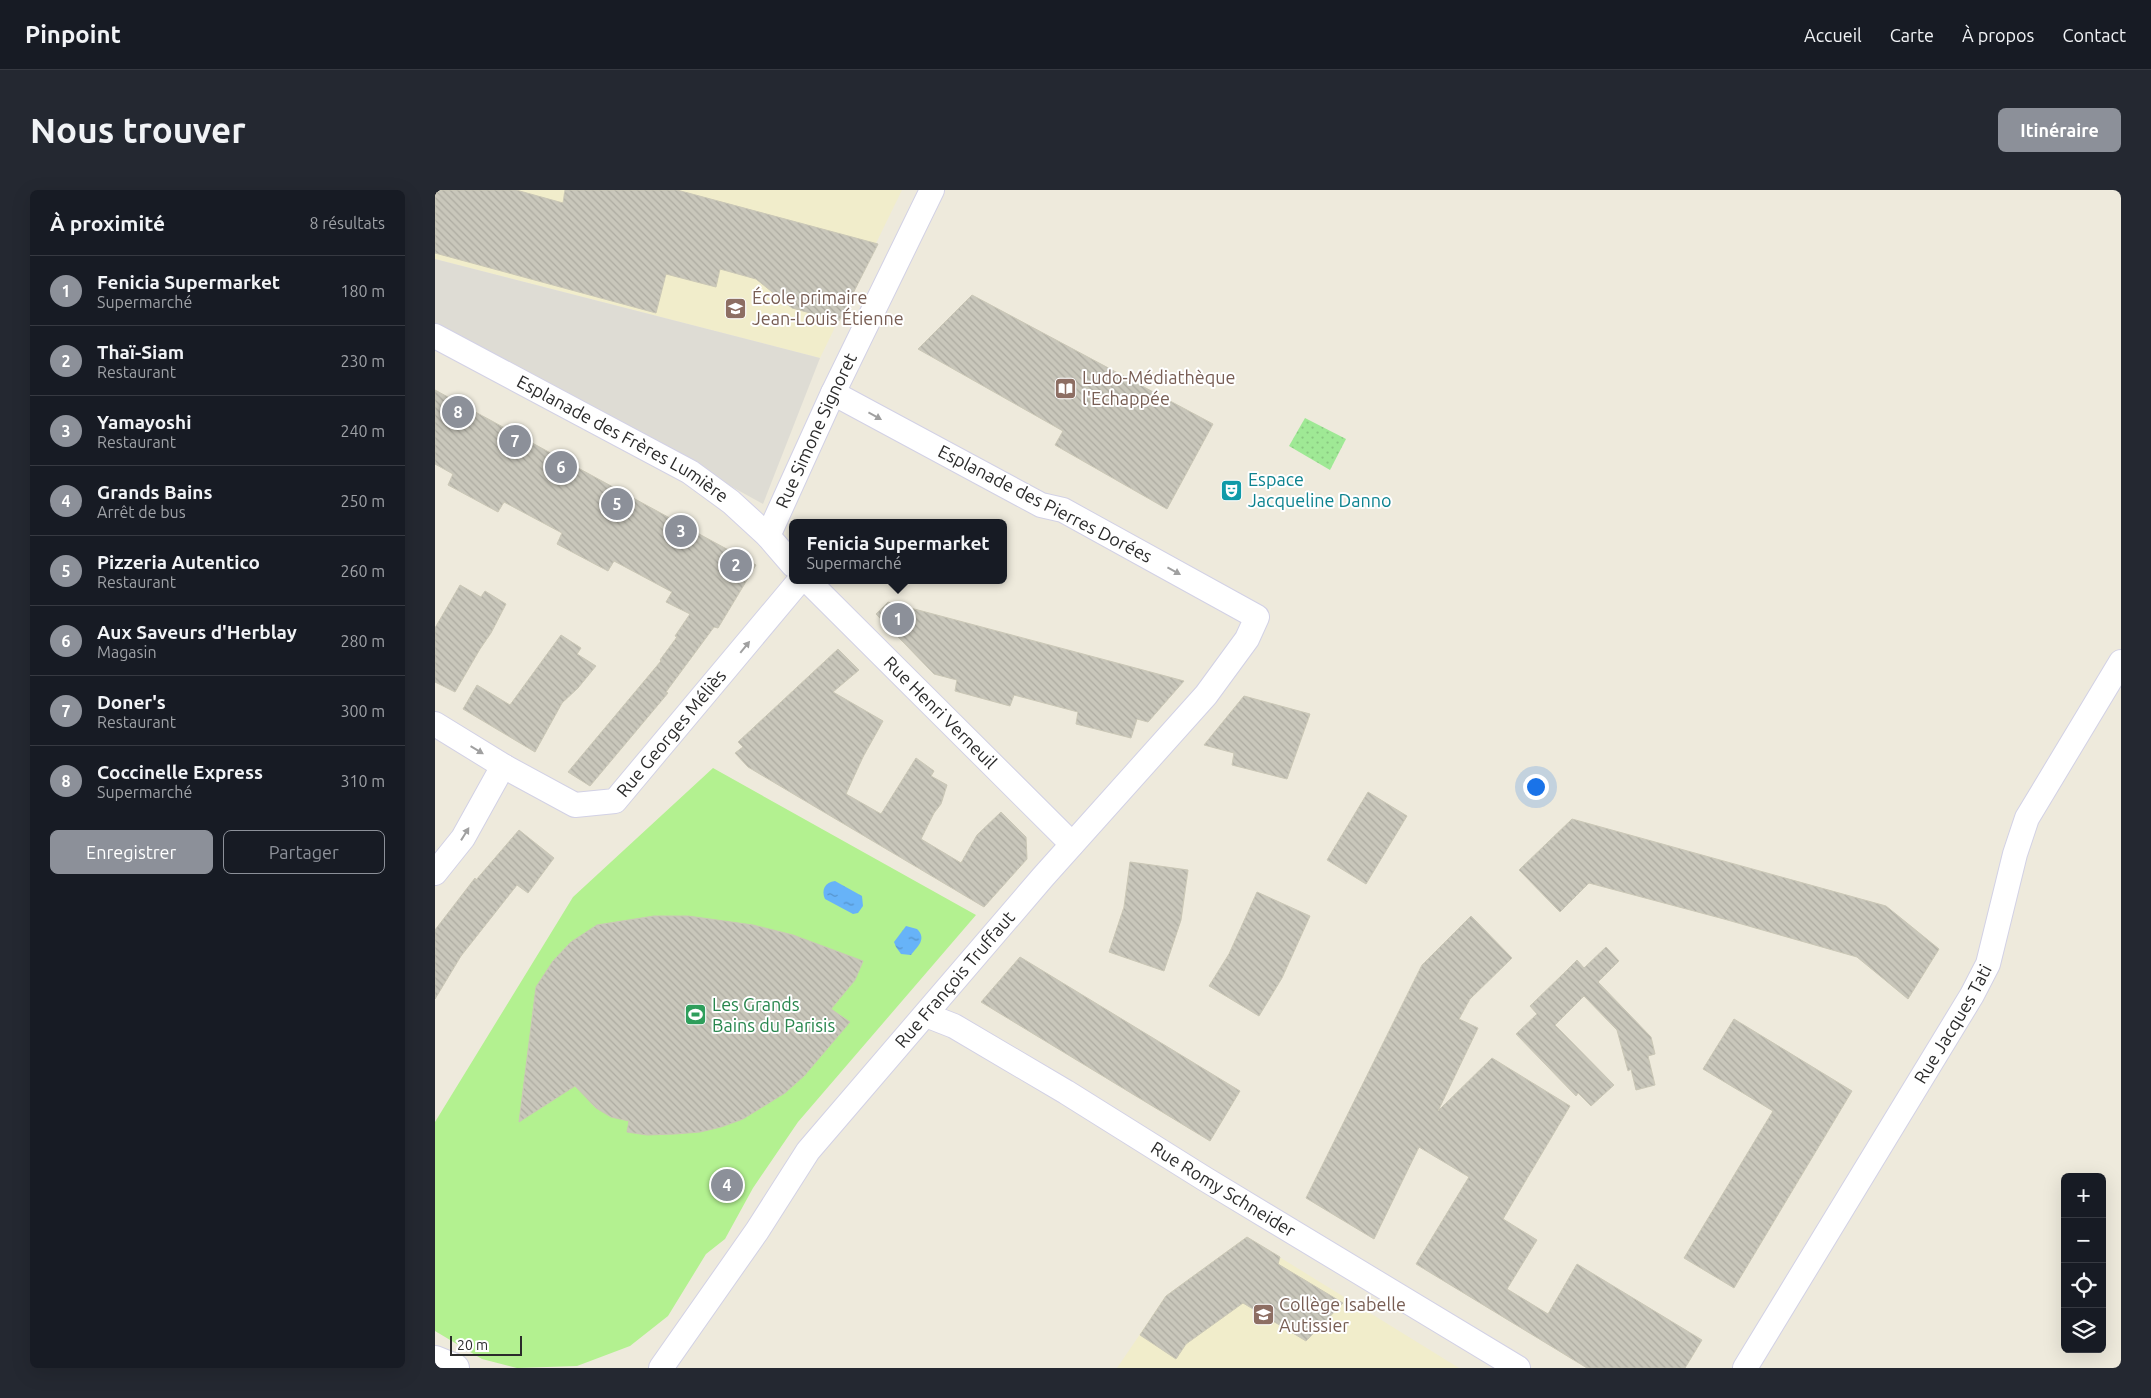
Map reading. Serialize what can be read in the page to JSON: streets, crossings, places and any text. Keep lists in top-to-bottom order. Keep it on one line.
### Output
{"streets":{"street":["Rue Simone Signoret","Esplanade des Frères Lumière","Esplanade des Pierres Dorées","Rue Henri Verneuil","Rue Georges Méliès","Rue François Truffaut","Rue Jacques Tati","Rue Romy Schneider"]},"crossings":[["Rue Simone Signoret","Esplanade des Frères Lumière"],["Rue Simone Signoret","Esplanade des Pierres Dorées"],["Esplanade des Pierres Dorées","Rue François Truffaut"],["Rue Henri Verneuil","Rue François Truffaut"],["Rue François Truffaut","Rue Romy Schneider"]],"one_way":["Esplanade des Pierres Dorées","Rue Georges Méliès"],"places":{"school or university":["École primaire Jean-Louis Étienne","Collège Isabelle Autissier"],"library":["Ludo-Médiathèque l'Echappée"],"theatre":["Espace Jacqueline Danno"],"sports":["Les Grands Bains du Parisis"]},"scale_bar":"20 m","page":{"header":"Pinpoint","nav":["Accueil","Carte","À propos","Contact"],"buttons":["Itinéraire",["Enregistrer","Partager"]],"title":"Nous trouver","heading":["À proximité","8 résultats"],"list":[{"mark":"1","name":"Fenicia Supermarket","note":"Supermarché","value":"180 m"},{"mark":"2","name":"Thaï-Siam","note":"Restaurant","value":"230 m"},{"mark":"3","name":"Yamayoshi","note":"Restaurant","value":"240 m"},{"mark":"4","name":"Grands Bains","note":"Arrêt de bus","value":"250 m"},{"mark":"5","name":"Pizzeria Autentico","note":"Restaurant","value":"260 m"},{"mark":"6","name":"Aux Saveurs d'Herblay","note":"Magasin","value":"280 m"},{"mark":"7","name":"Doner's","note":"Restaurant","value":"300 m"},{"mark":"8","name":"Coccinelle Express","note":"Supermarché","value":"310 m"}],"pins":["8","7","6","5","3","2","1","4"],"popup":["Fenicia Supermarket","Supermarché"],"map_buttons":["+","−"],"scale":"20 m"}}
